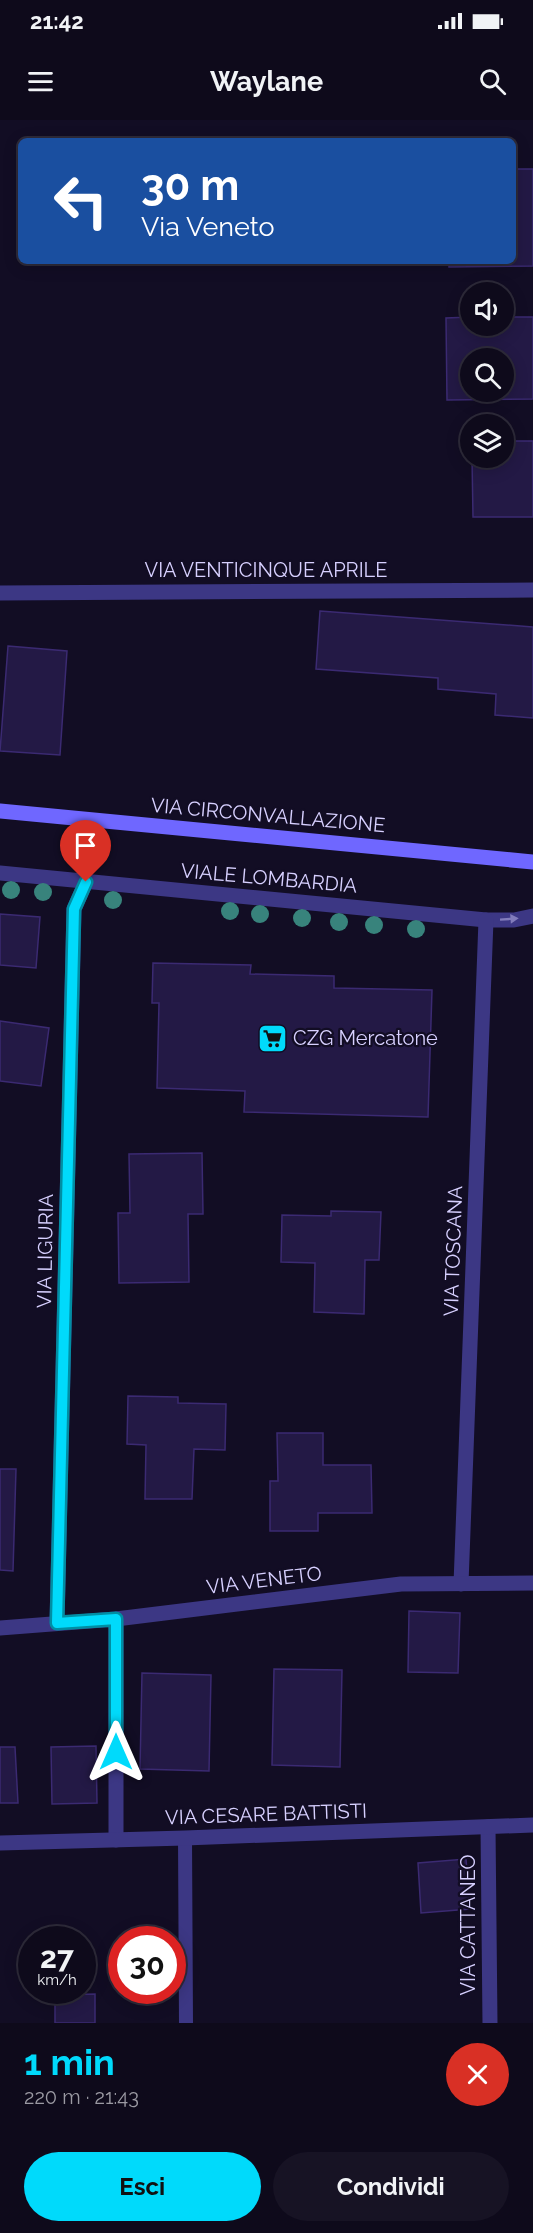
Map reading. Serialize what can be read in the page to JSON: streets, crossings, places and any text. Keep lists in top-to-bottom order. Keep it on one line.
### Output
{"streets":{"main road":["VIA CIRCONVALLAZIONE"],"street":["VIA VENTICINQUE APRILE","VIALE LOMBARDIA","VIA LIGURIA","VIA TOSCANA","VIA VENETO","VIA CESARE BATTISTI","VIA CATTANEO"]},"crossings":[["VIALE LOMBARDIA","VIA LIGURIA"],["VIALE LOMBARDIA","VIA TOSCANA"],["VIA LIGURIA","VIA VENETO"],["VIA TOSCANA","VIA VENETO"],["VIA CESARE BATTISTI","VIA CATTANEO"]],"places":{"supermarket":["CZG Mercatone"]},"page":{"status":"21:42","header":"Waylane","turn":["30 m","Via Veneto"],"speed":"27 km/h","limit":"30","heading":["1 min","220 m · 21:43"],"buttons":["Esci","Condividi"]}}
